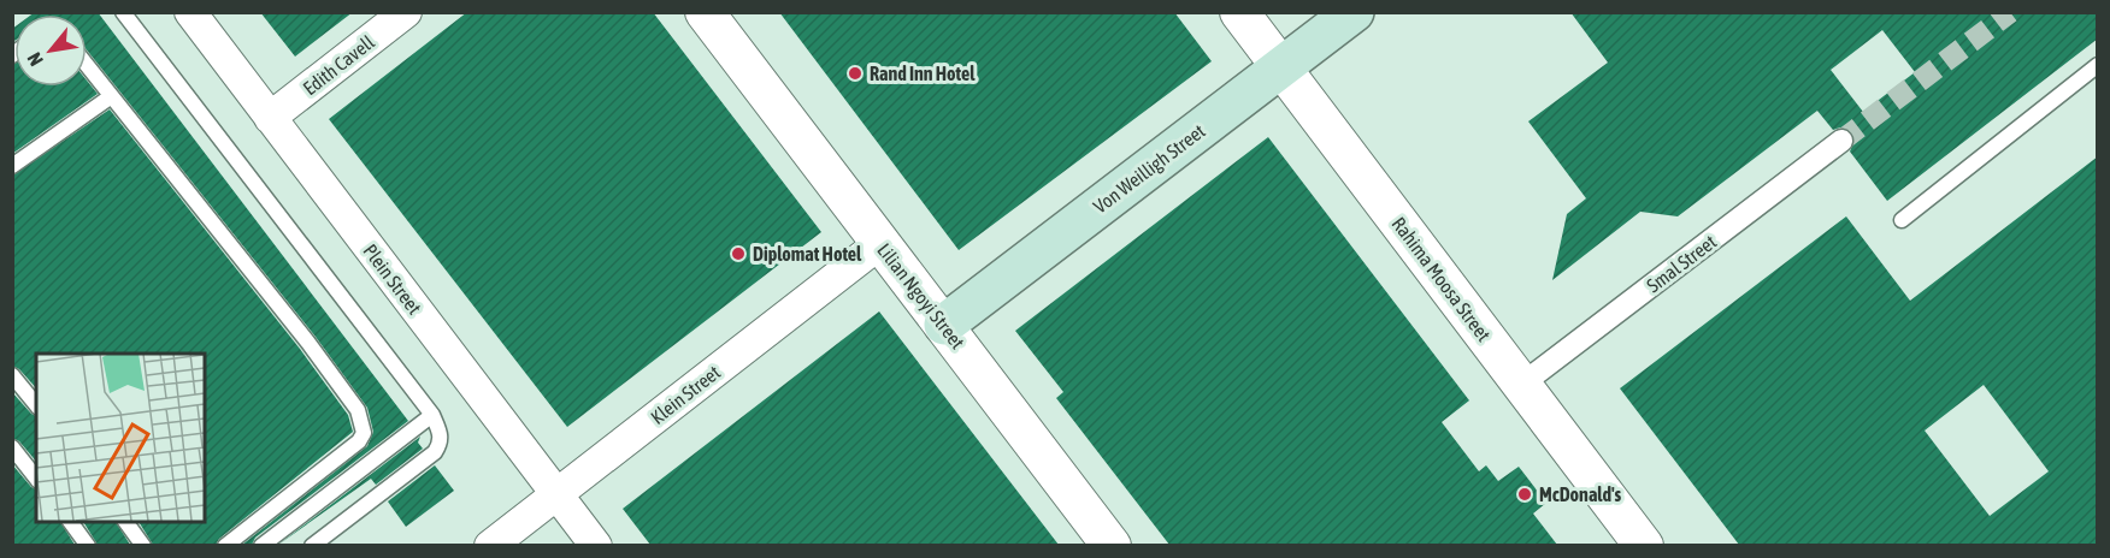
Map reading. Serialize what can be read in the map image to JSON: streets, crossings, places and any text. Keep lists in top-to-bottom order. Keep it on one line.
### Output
{"streets":{"main road":["Von Weilligh Street"],"street":["Edith Cavell","Smal Street","Plein Street","Rahima Moosa Street","Lilian Ngoyi Street","Klein Street"]},"crossings":[["Edith Cavell","Plein Street"],["Von Weilligh Street","Rahima Moosa Street"],["Von Weilligh Street","Lilian Ngoyi Street"],["Smal Street","Rahima Moosa Street"],["Plein Street","Klein Street"],["Lilian Ngoyi Street","Klein Street"]],"places":["Rand Inn Hotel","Diplomat Hotel","McDonald's"],"north":"bottom left"}
